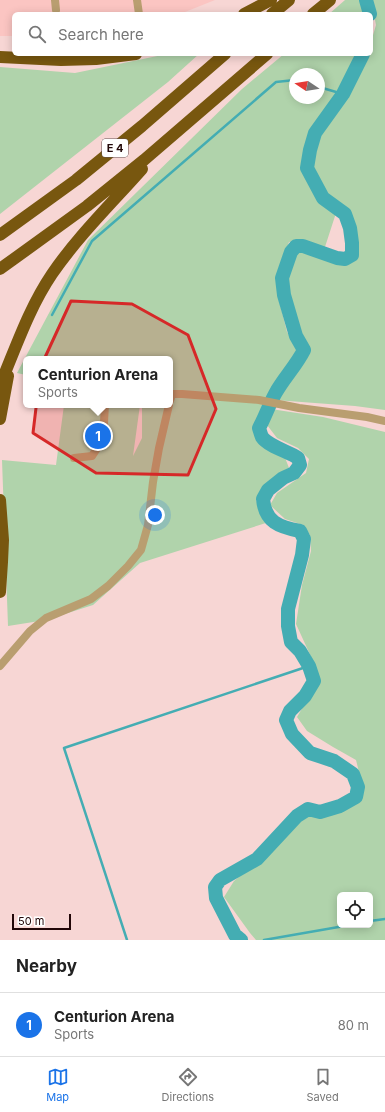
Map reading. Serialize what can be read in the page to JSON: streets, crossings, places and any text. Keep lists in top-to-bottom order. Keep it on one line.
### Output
{"streets":{"highway":["E 4"]},"scale_bar":"50 m","north":"left","page":{"search":"Search here","popup":["Centurion Arena","Sports"],"pins":"1","scale":"50 m","heading":"Nearby","list":[{"mark":"1","name":"Centurion Arena","note":"Sports","value":"80 m"}],"nav":["Map","Directions","Saved"]}}
